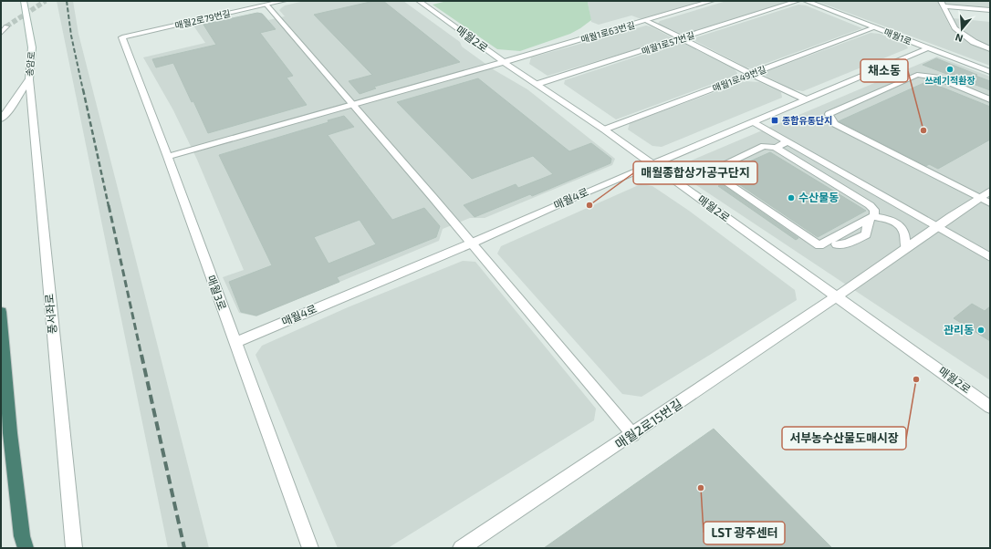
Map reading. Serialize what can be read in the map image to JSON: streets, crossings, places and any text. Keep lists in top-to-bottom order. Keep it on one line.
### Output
{"streets":{"street":["매월2로79번길","매월1로63번길","매월1로","매월2로","매월1로57번길","송암로","매월1로49번길","매월4로","매월3로","풍서좌로","매월2로15번길"]},"crossings":[["매월2로79번길","매월3로"],["매월1로63번길","매월2로"],["매월1로63번길","매월3로"],["매월1로","매월1로49번길"],["매월1로","매월4로"],["매월2로","매월1로57번길"],["매월2로","매월1로49번길"],["매월2로","매월4로"],["매월2로","매월2로15번길"],["송암로","풍서좌로"],["매월4로","매월3로"]],"places":{"other":["쓰레기적환장","채소동","수산물동","매월종합상가공구단지","관리동","서부농수산물도매시장","LST 광주센터"],"transit":["종합유통단지"]},"north":"bottom"}
